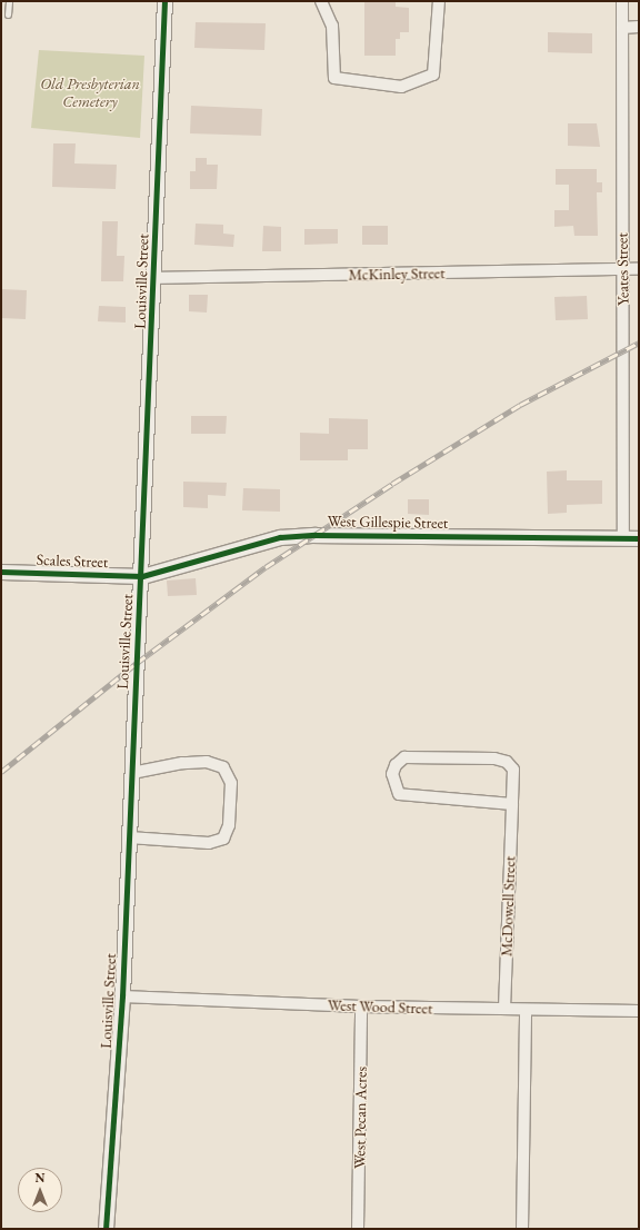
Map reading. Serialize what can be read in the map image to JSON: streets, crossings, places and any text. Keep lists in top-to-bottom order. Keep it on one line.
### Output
{"streets":{"street":["Yeates Street","McKinley Street","Louisville Street","West Gillespie Street","Scales Street","McDowell Street","West Wood Street","West Pecan Acres"]},"crossings":[["Yeates Street","McKinley Street"],["Yeates Street","West Gillespie Street"],["McKinley Street","Louisville Street"],["Louisville Street","West Gillespie Street"],["Louisville Street","Scales Street"],["Louisville Street","West Wood Street"],["West Gillespie Street","Scales Street"],["McDowell Street","West Wood Street"],["West Wood Street","West Pecan Acres"]],"parks":["Old Presbyterian Cemetery"],"north":"top"}
